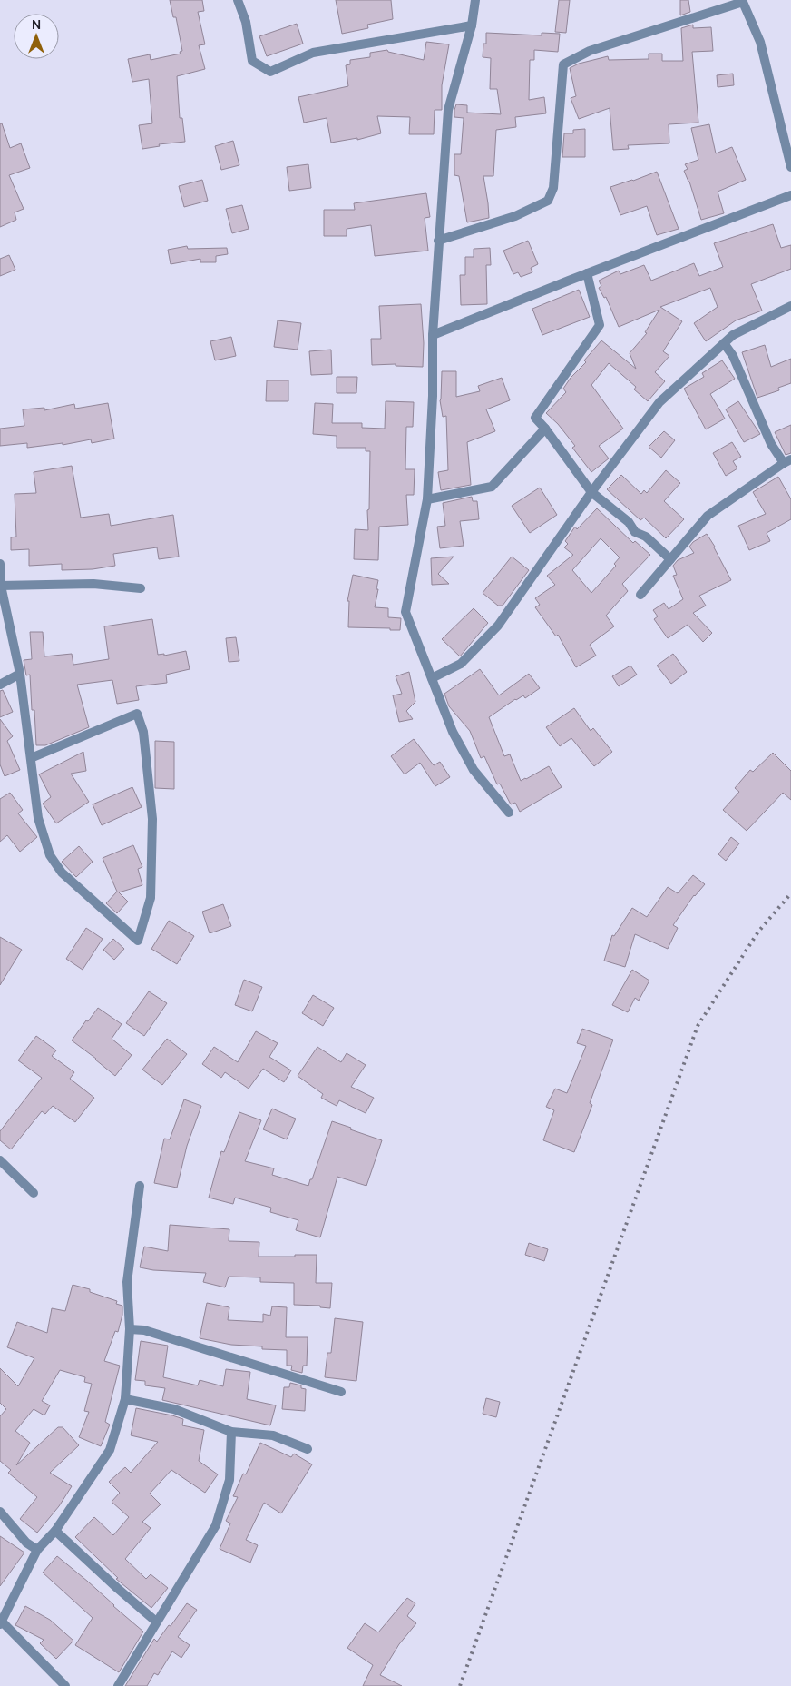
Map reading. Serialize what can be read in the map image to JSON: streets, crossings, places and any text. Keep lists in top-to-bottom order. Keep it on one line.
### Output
{"north":"top"}
